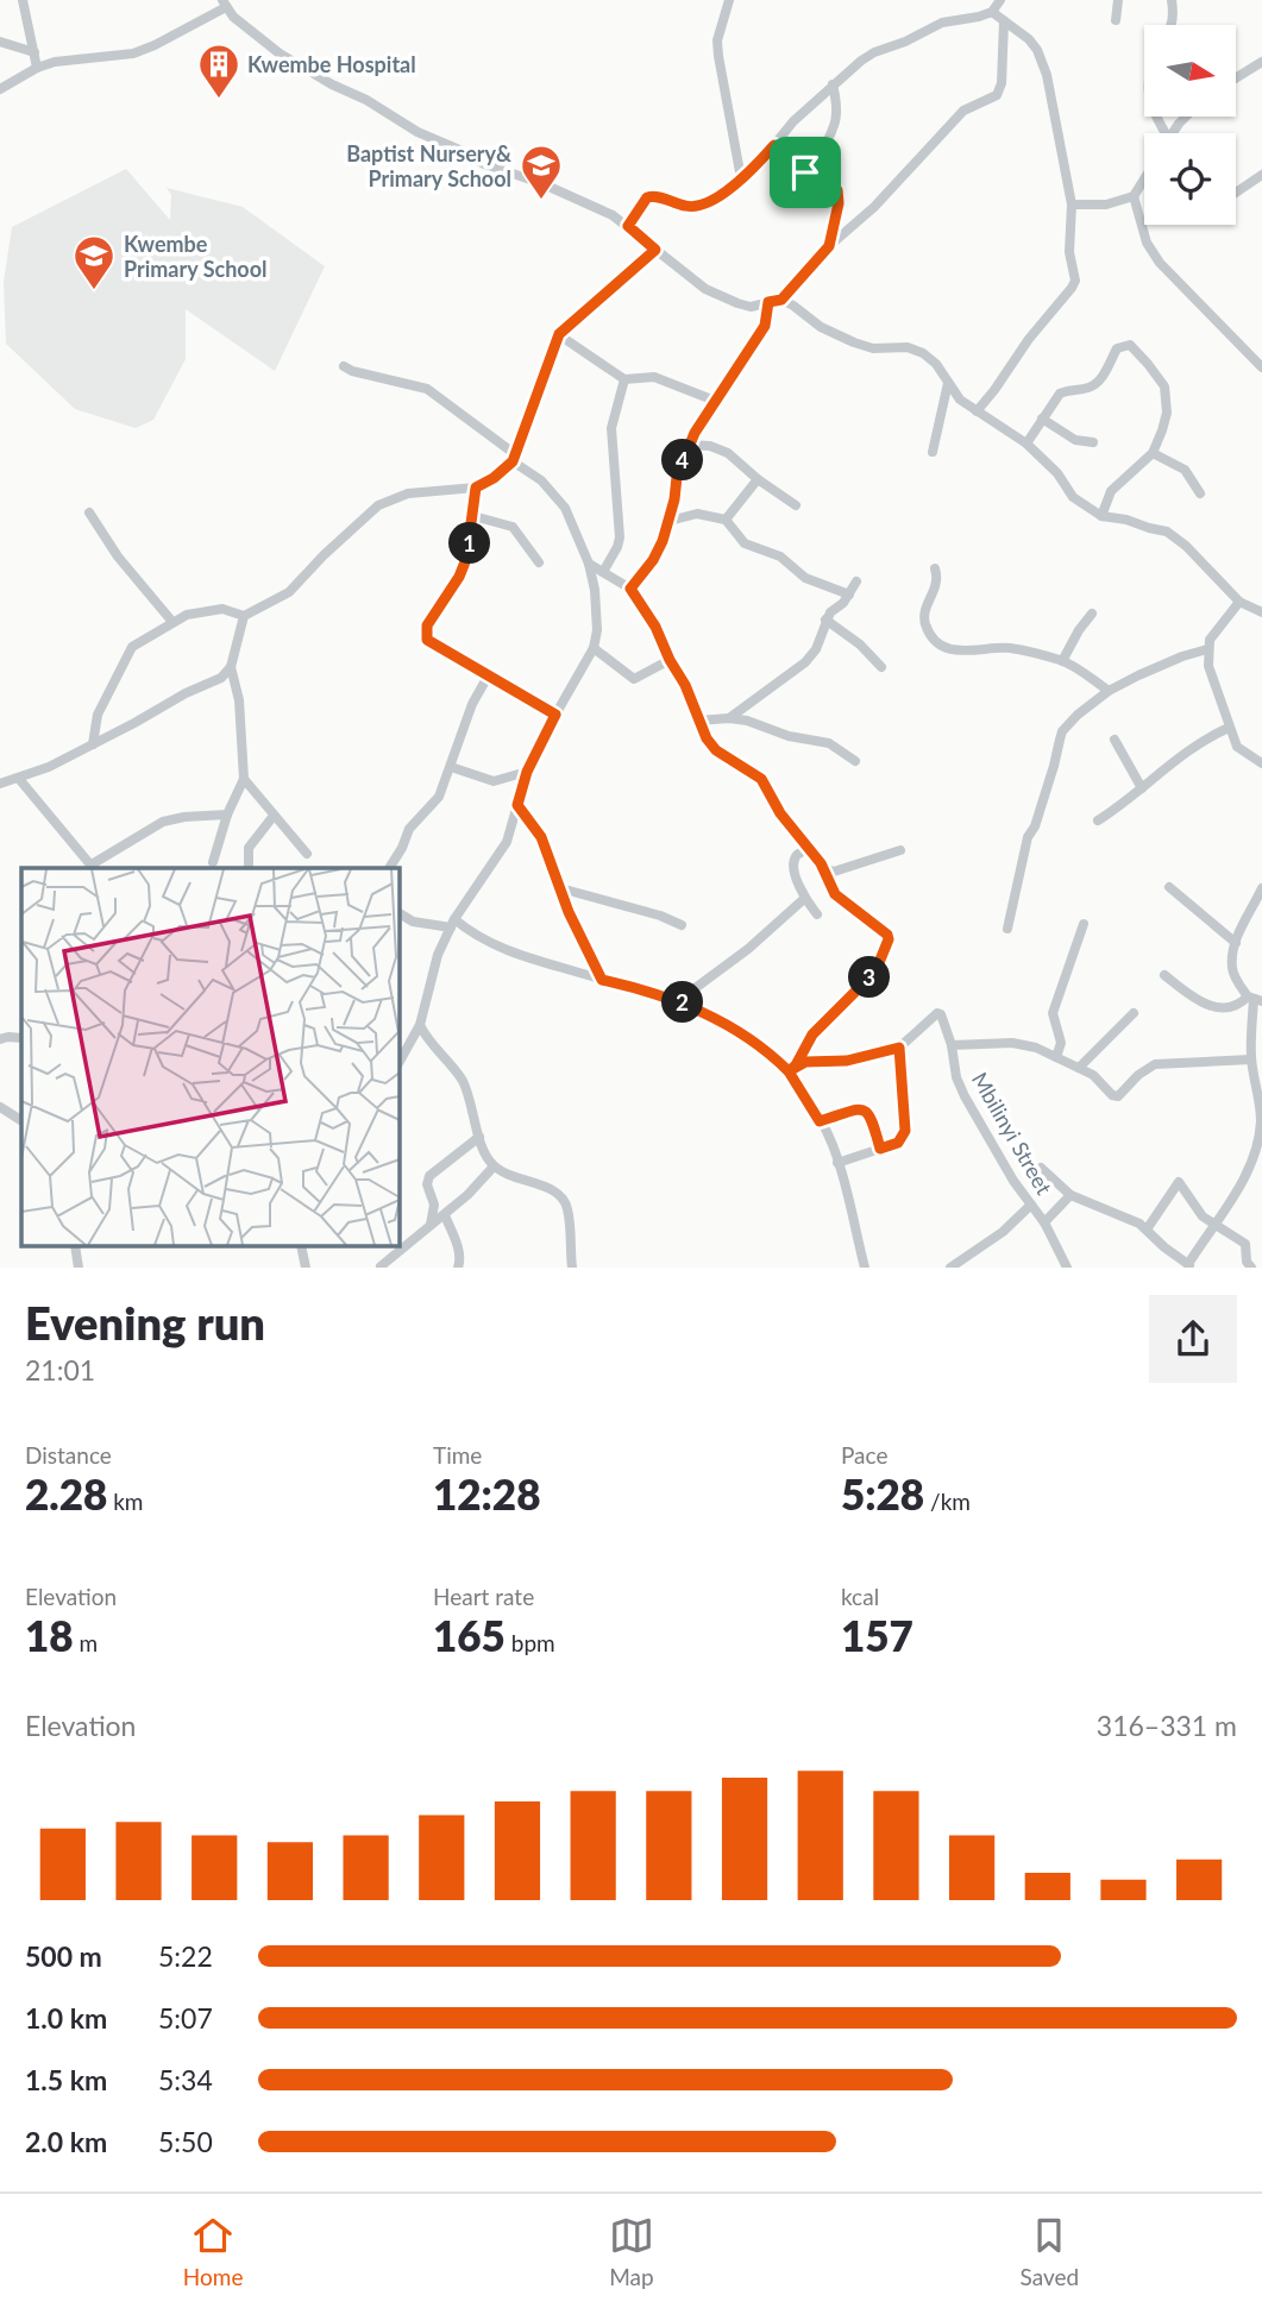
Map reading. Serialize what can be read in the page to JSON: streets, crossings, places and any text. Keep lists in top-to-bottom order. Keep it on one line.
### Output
{"streets":{"street":["Mbilinyi Street"]},"places":{"building":["Kwembe Hospital"],"school or university":["Baptist Nursery& Primary School","Kwembe Primary School"]},"north":"right","page":{"pins":["4","1","3","2"],"heading":["Evening run","21:01"],"stats":[["Distance","2.28 km"],["Time","12:28"],["Pace","5:28 /km"],["Elevation","18 m"],["Heart rate","165 bpm"],["kcal","157"]],"chart":["Elevation","316–331 m"],"list":[{"name":"500 m","note":"5:22"},{"name":"1.0 km","note":"5:07"},{"name":"1.5 km","note":"5:34"},{"name":"2.0 km","note":"5:50"}],"tabs":["Home","Map","Saved"]}}
